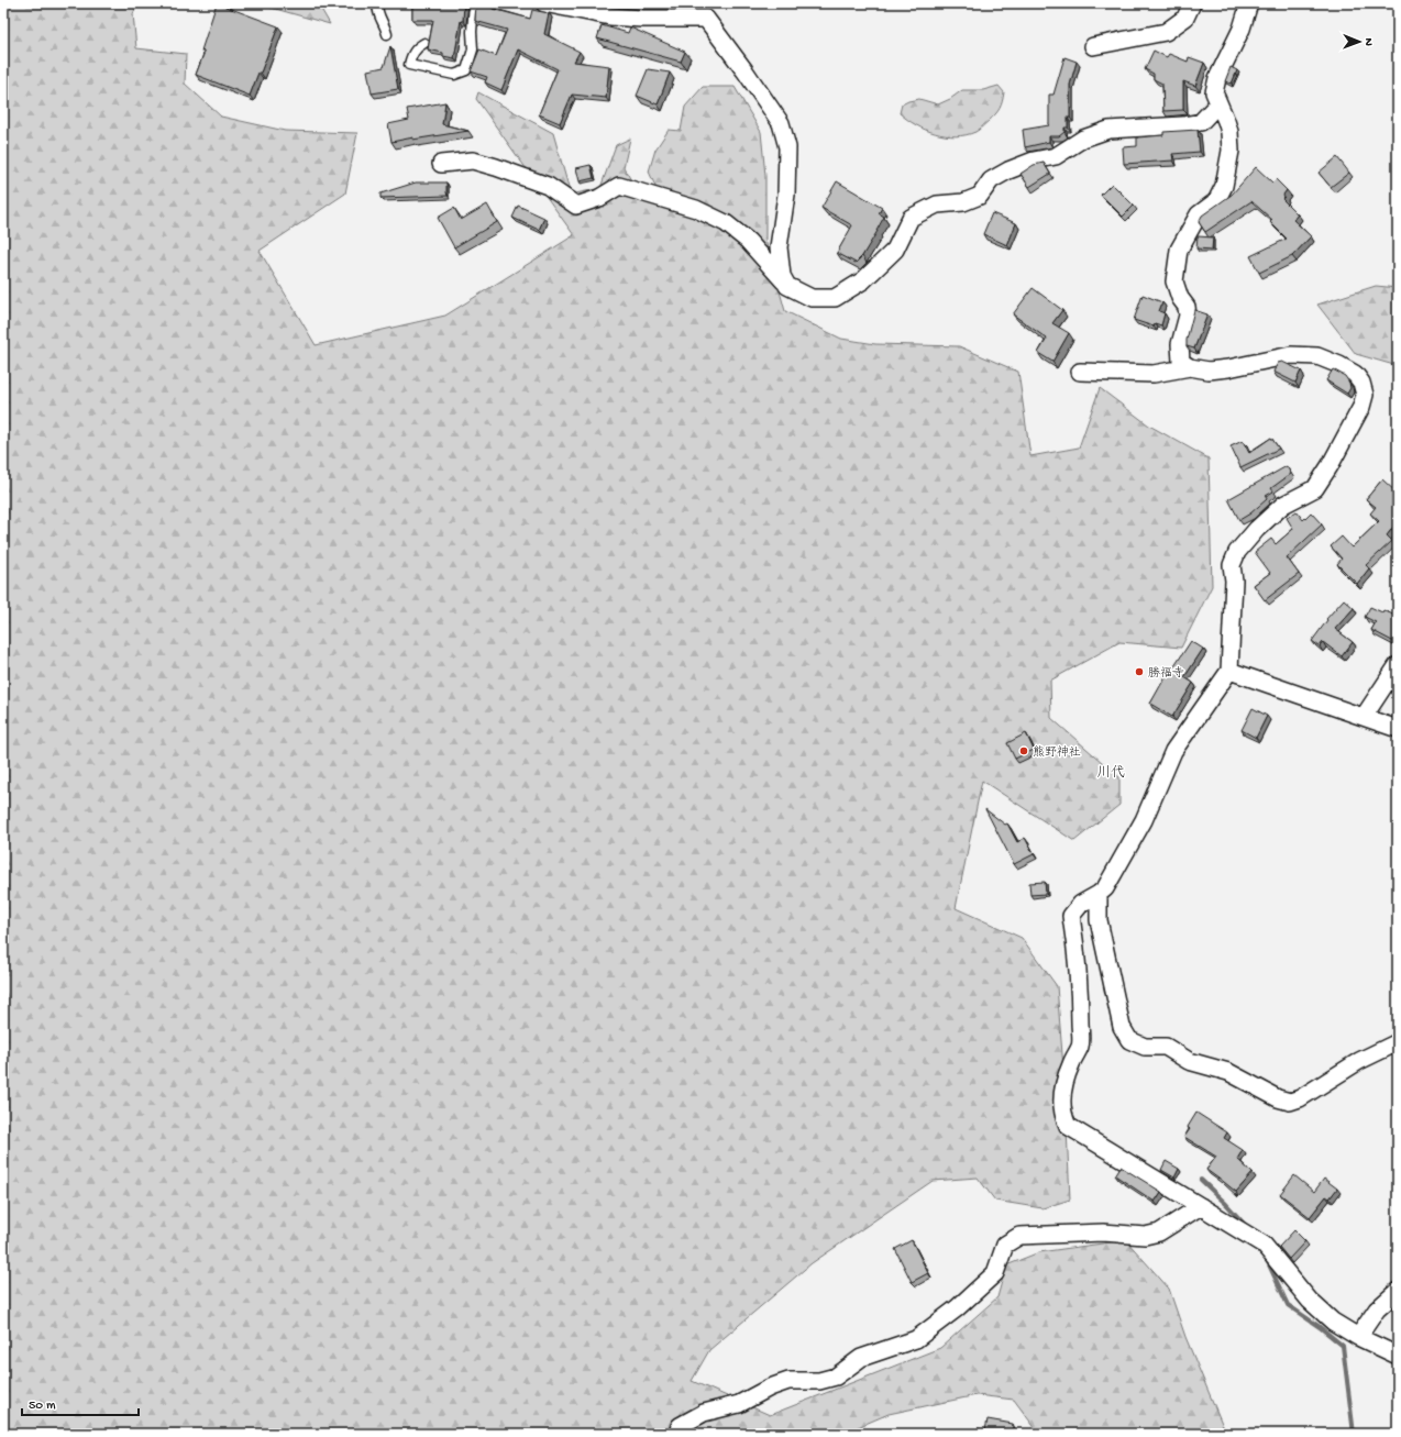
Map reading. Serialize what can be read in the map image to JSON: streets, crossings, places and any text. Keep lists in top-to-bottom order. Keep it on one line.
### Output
{"districts":["川代"],"places":["勝福寺","熊野神社"],"scale_bar":"50 m","north":"right"}
